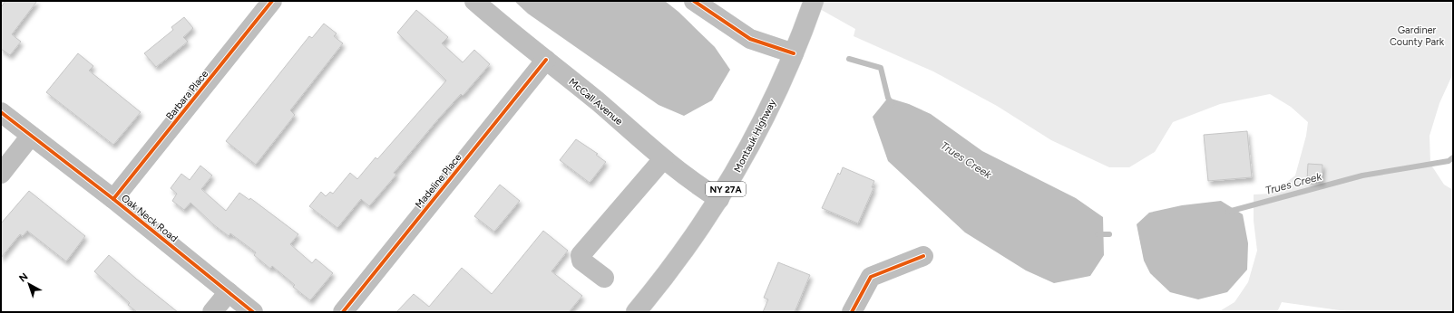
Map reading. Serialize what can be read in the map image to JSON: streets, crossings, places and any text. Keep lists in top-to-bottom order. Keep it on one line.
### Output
{"streets":{"street":["Barbara Place","McCall Avenue","Montauk Highway","Madeline Place","NY 27A","Oak Neck Road"]},"crossings":[["Barbara Place","Oak Neck Road"],["McCall Avenue","Montauk Highway"],["McCall Avenue","Madeline Place"]],"water":["Trues Creek"],"parks":["Gardiner County Park"],"north":"top left"}
